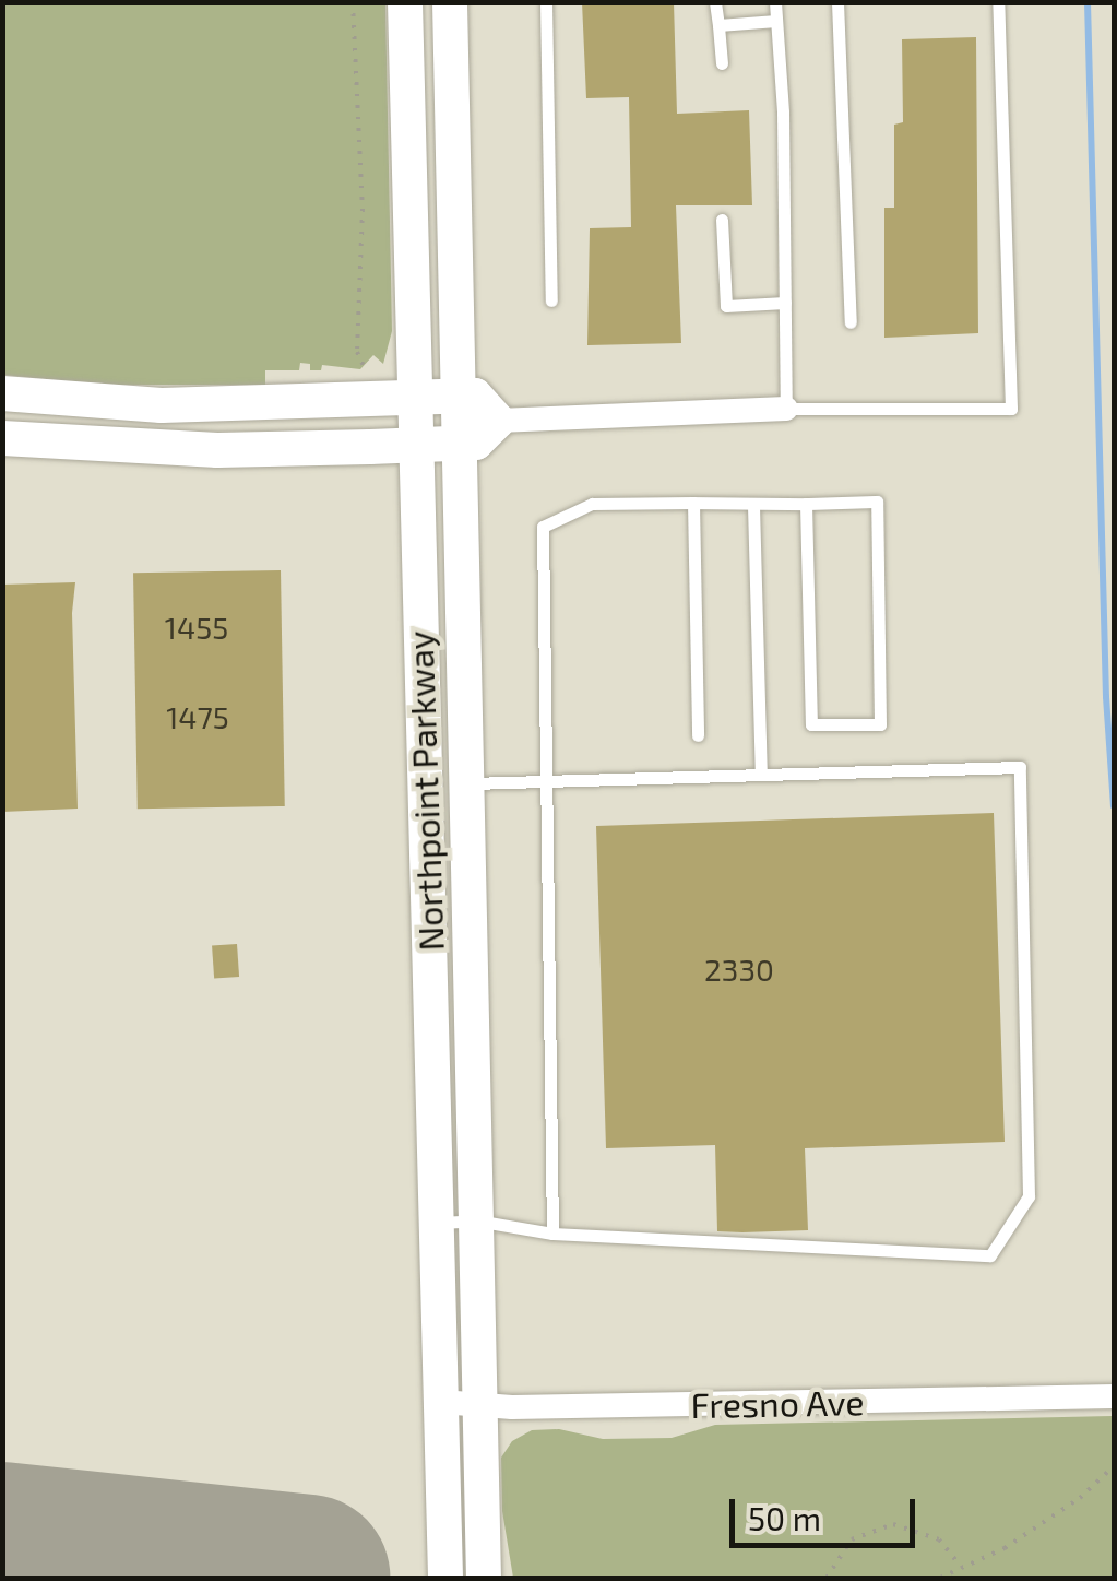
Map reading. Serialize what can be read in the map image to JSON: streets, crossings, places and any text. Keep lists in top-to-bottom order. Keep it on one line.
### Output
{"streets":{"street":["Northpoint Parkway","Fresno Ave"]},"crossings":[["Northpoint Parkway","Fresno Ave"]],"house_numbers":["1455","1475","2330"],"scale_bar":"50 m"}
